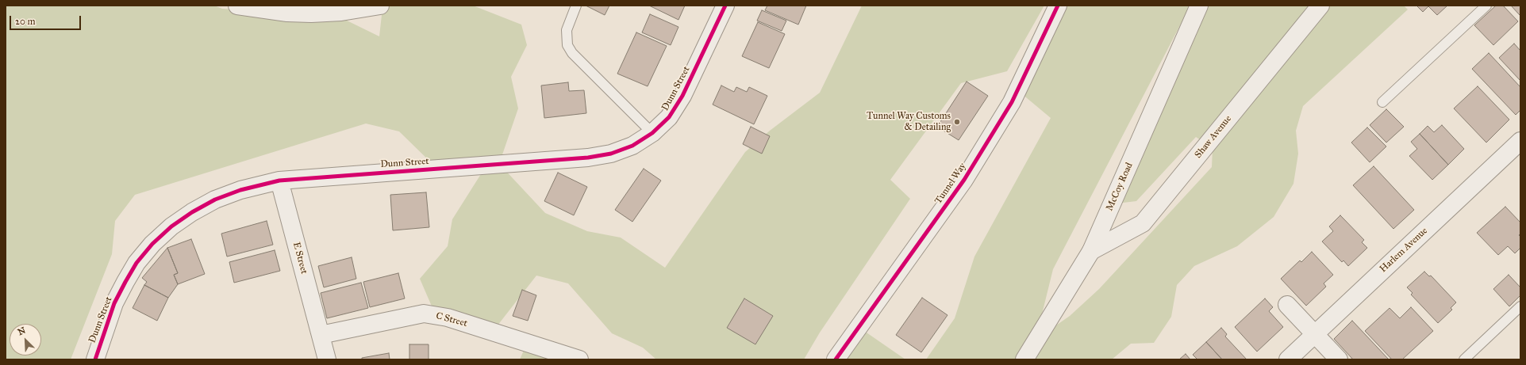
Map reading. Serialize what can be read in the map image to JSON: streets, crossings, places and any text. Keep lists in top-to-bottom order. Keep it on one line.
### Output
{"streets":{"street":["Dunn Street","Shaw Avenue","Tunnel Way","McCoy Road","Harlem Avenue","E Street","C Street"]},"crossings":[["Dunn Street","E Street"],["Shaw Avenue","McCoy Road"],["E Street","C Street"]],"places":["Tunnel Way Customs & Detailing"],"scale_bar":"20 m","north":"top left"}
